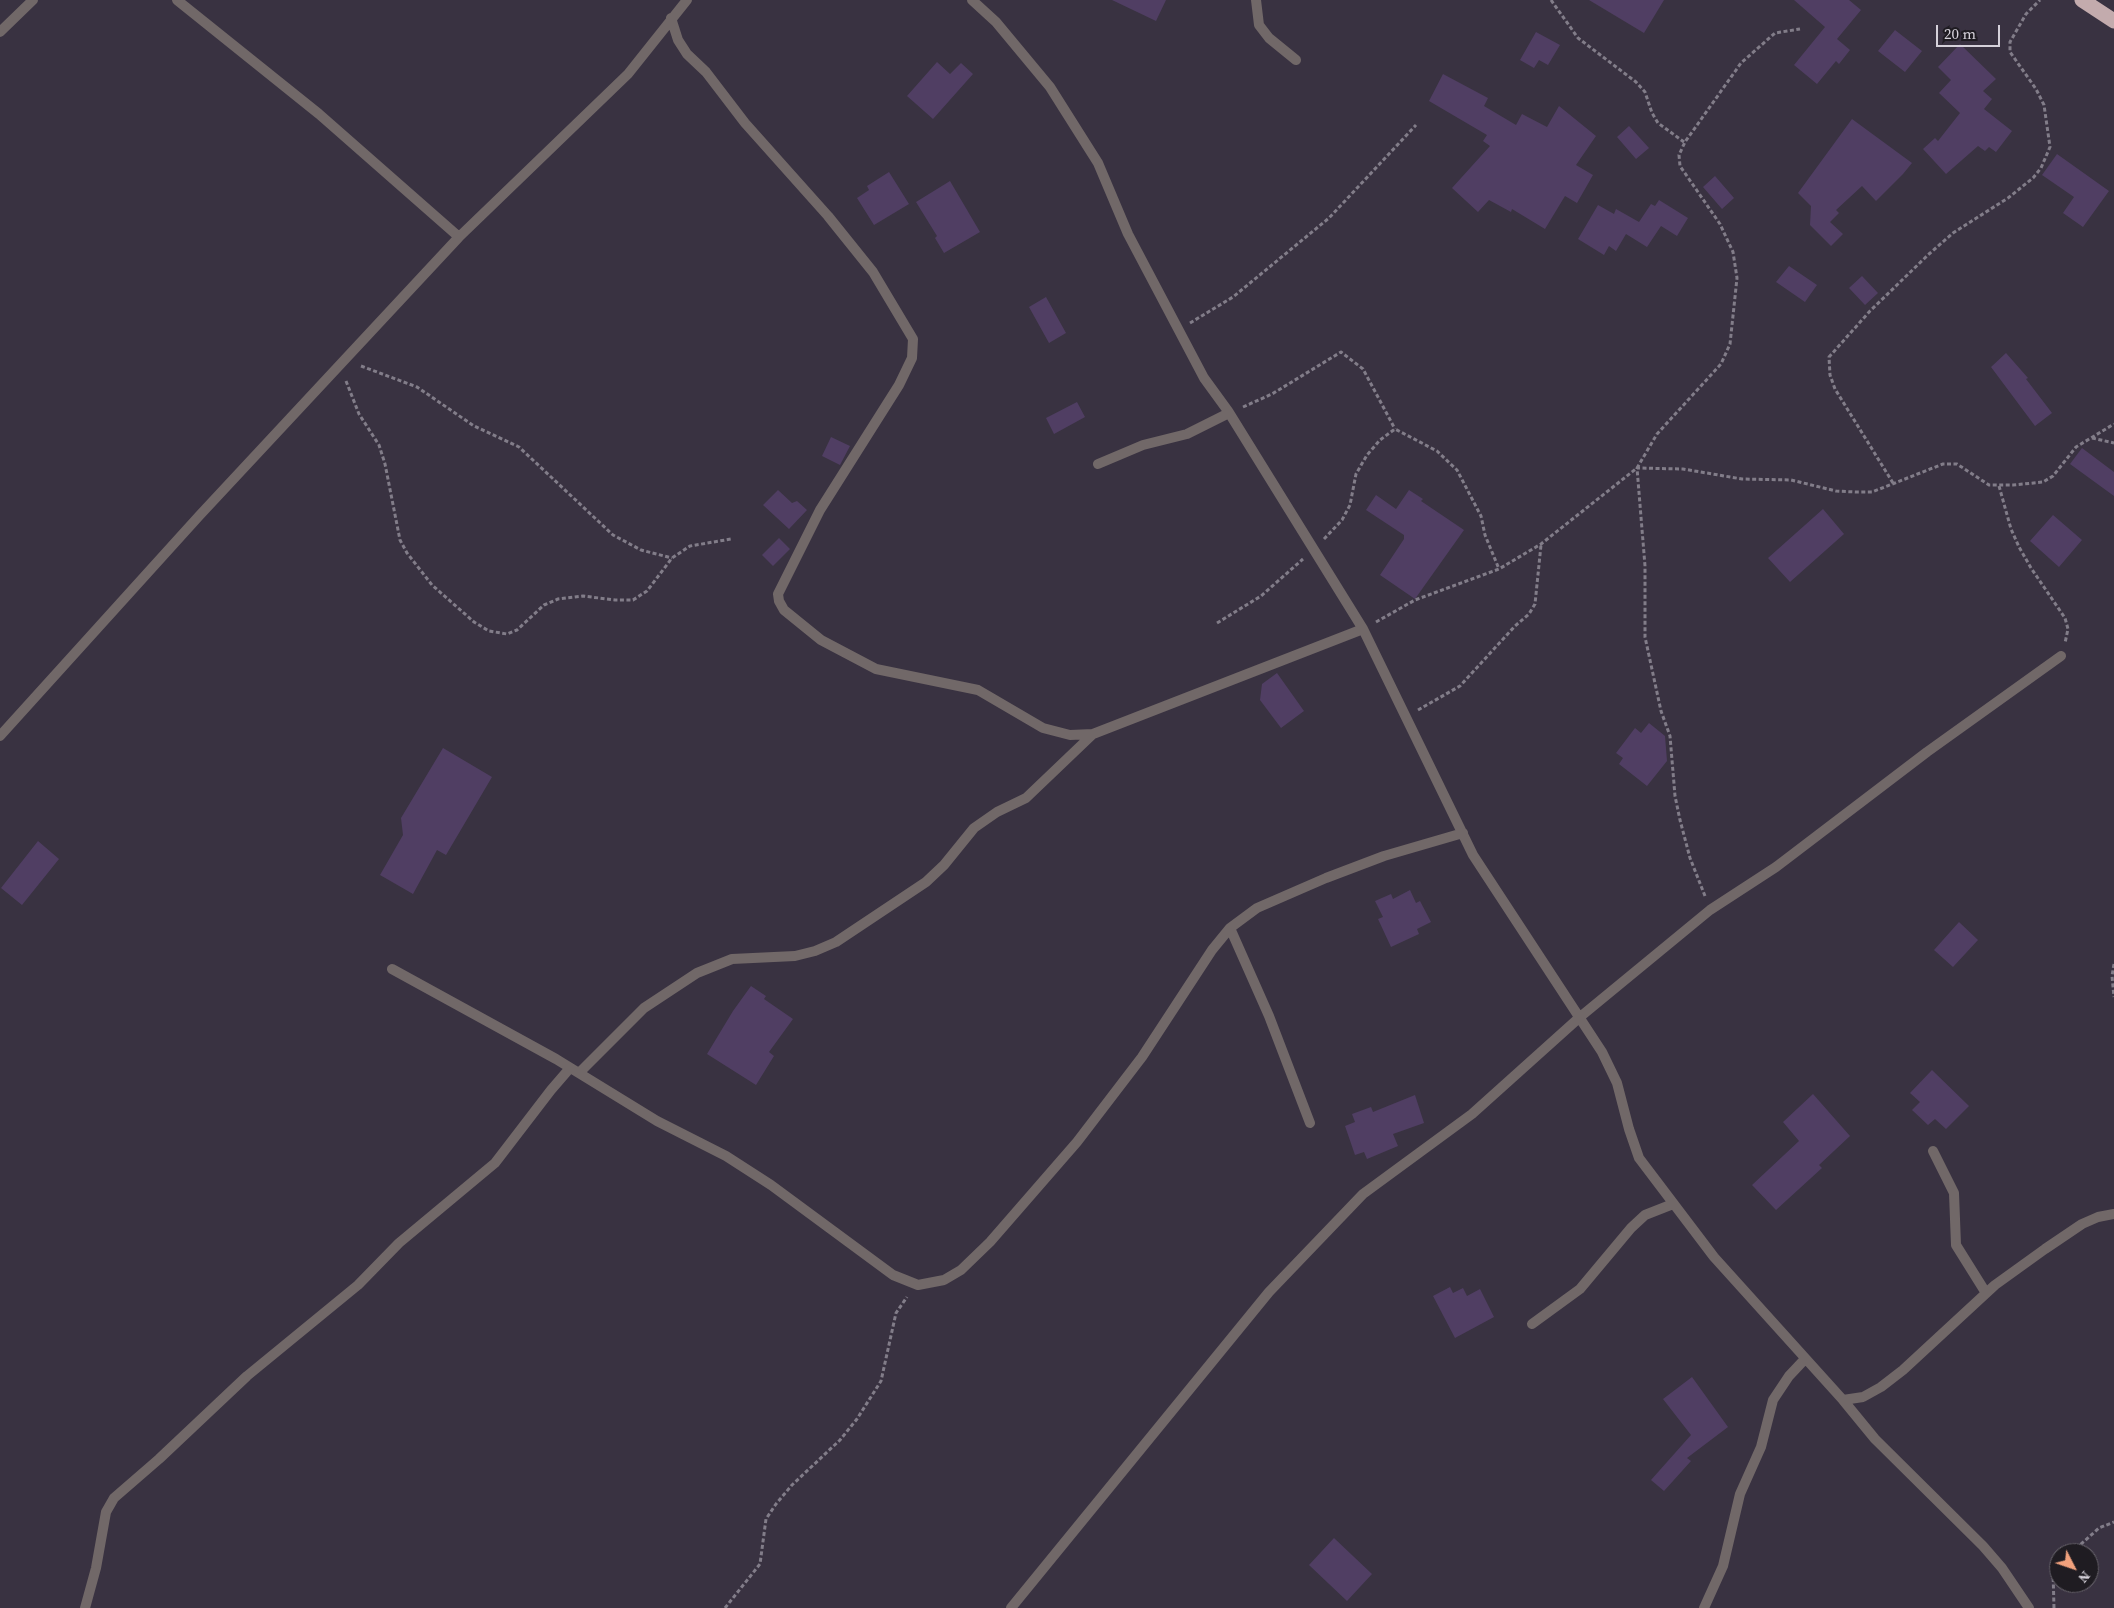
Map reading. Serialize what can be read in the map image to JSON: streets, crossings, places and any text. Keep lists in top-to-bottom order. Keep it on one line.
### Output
{"scale_bar":"20 m","north":"bottom right"}
